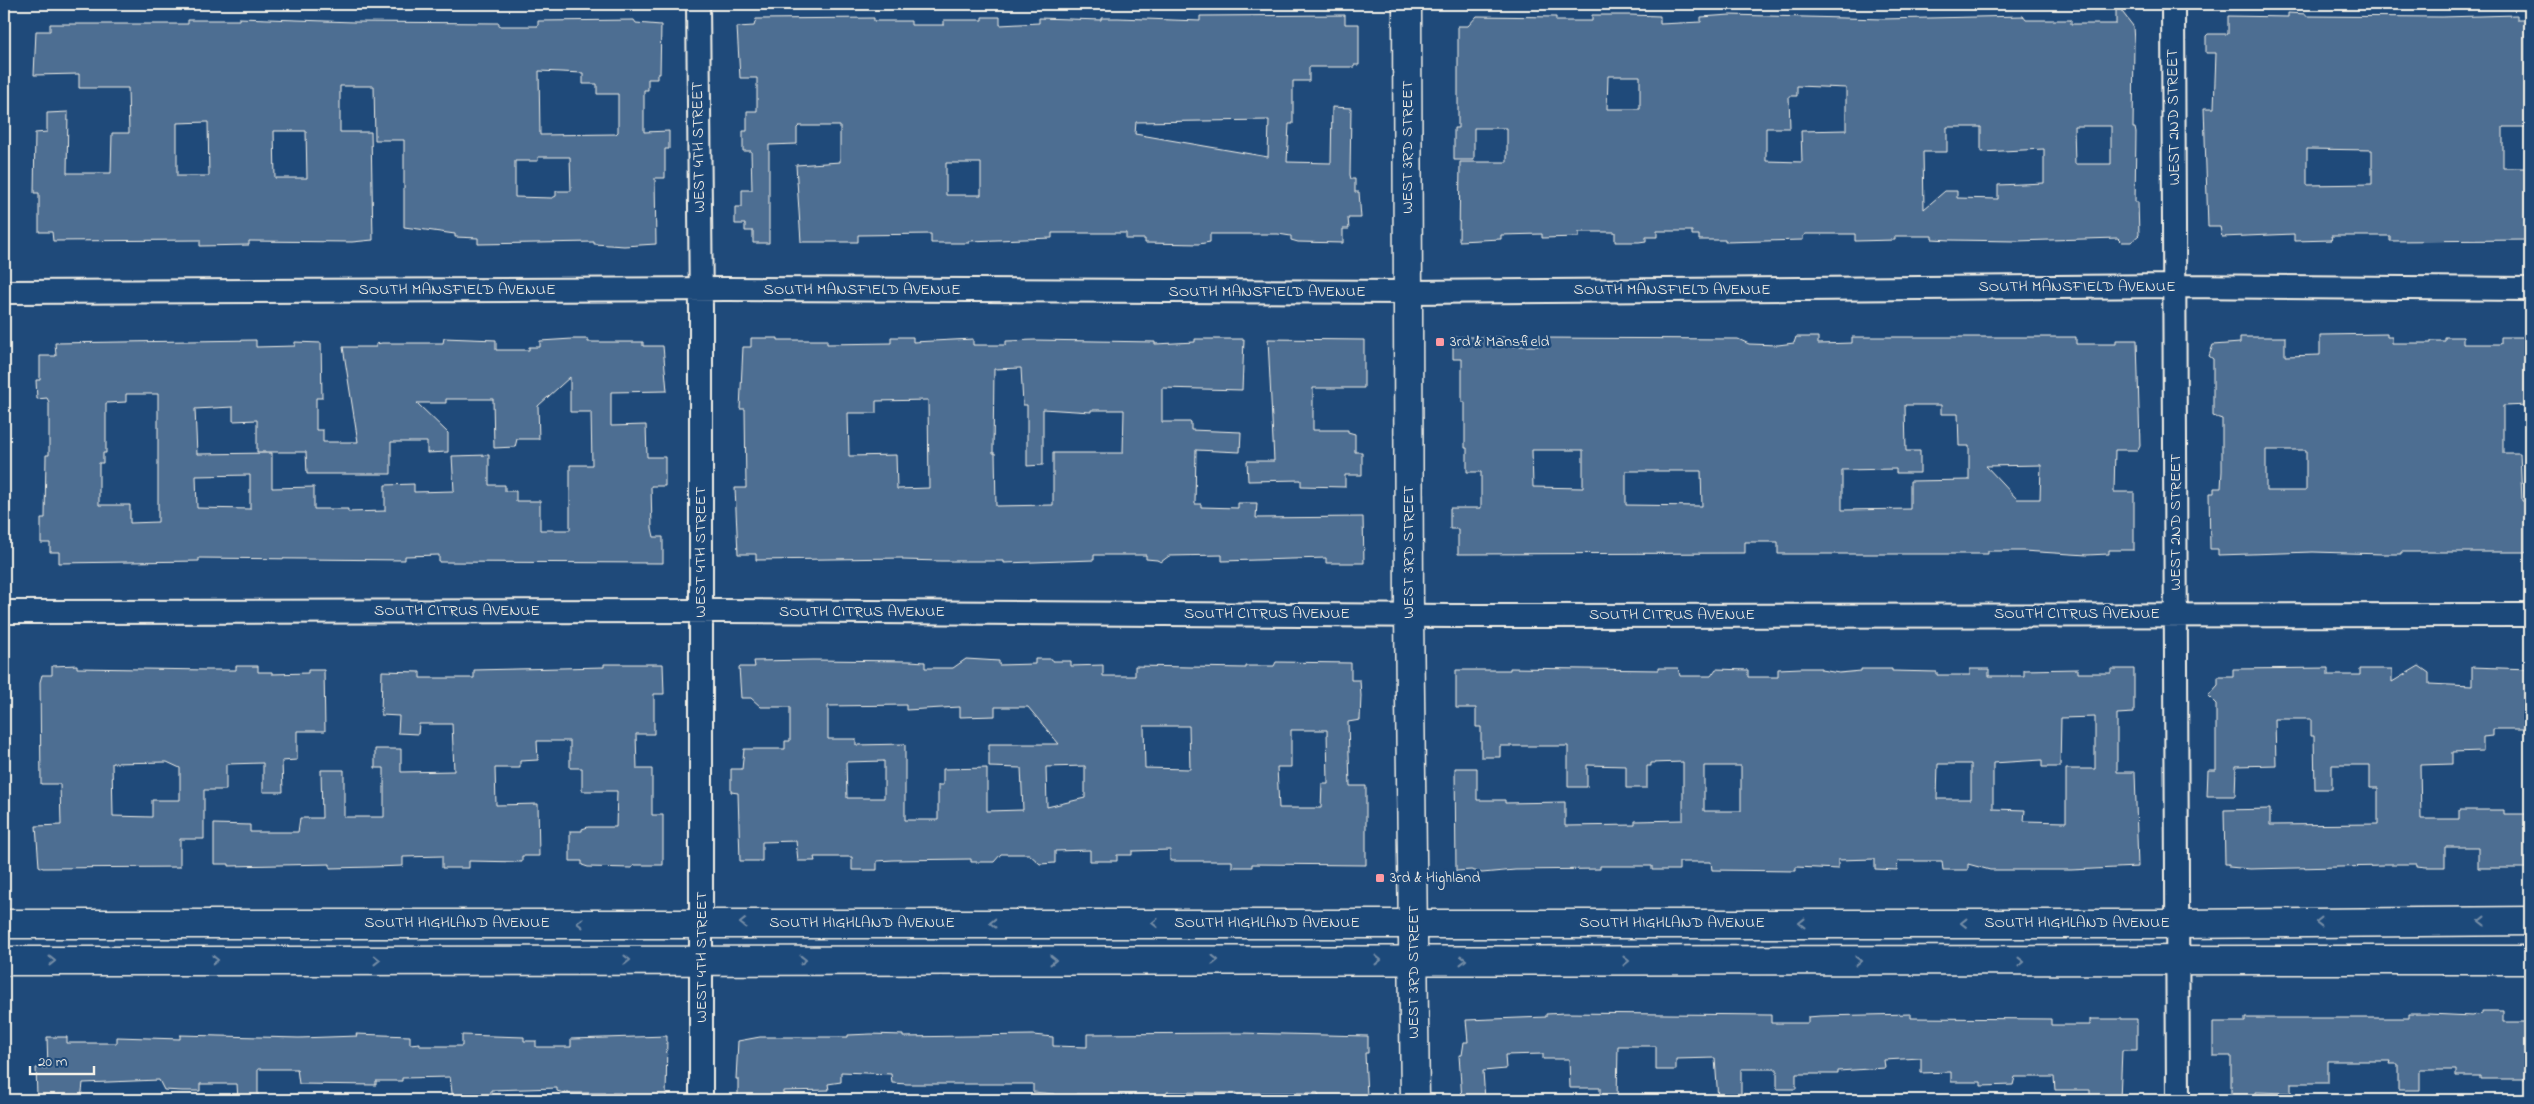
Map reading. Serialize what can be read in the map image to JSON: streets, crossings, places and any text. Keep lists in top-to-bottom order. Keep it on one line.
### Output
{"streets":{"main road":["WEST 3RD STREET","SOUTH HIGHLAND AVENUE"],"street":["WEST 2ND STREET","WEST 4TH STREET","SOUTH MANSFIELD AVENUE","SOUTH CITRUS AVENUE"]},"crossings":[["WEST 2ND STREET","SOUTH MANSFIELD AVENUE"],["WEST 2ND STREET","SOUTH CITRUS AVENUE"],["WEST 2ND STREET","SOUTH HIGHLAND AVENUE"],["WEST 4TH STREET","SOUTH MANSFIELD AVENUE"],["WEST 4TH STREET","SOUTH CITRUS AVENUE"],["WEST 4TH STREET","SOUTH HIGHLAND AVENUE"],["WEST 3RD STREET","SOUTH MANSFIELD AVENUE"],["WEST 3RD STREET","SOUTH CITRUS AVENUE"],["WEST 3RD STREET","SOUTH HIGHLAND AVENUE"]],"places":{"transit":["3rd & Mansfield","3rd & Highland"]},"scale_bar":"20 m"}
